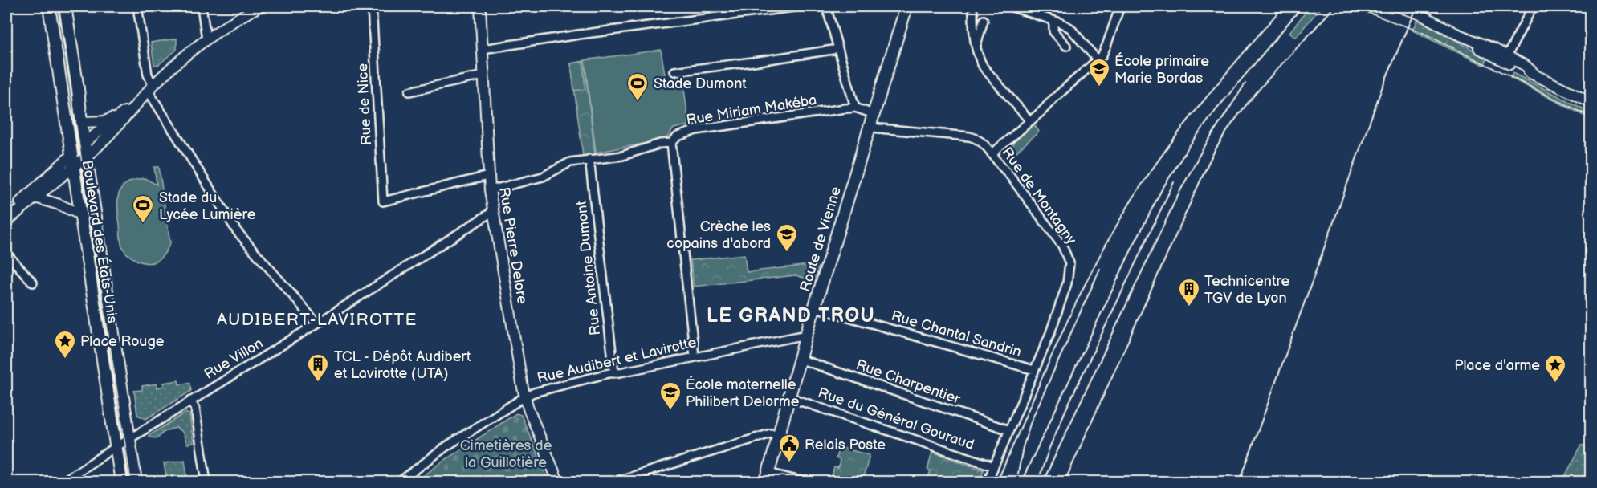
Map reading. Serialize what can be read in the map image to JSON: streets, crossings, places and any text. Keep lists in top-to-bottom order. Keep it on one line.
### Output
{"streets":{"main road":["Route de Vienne","Boulevard des États-Unis"],"street":["Rue de Nice","Rue Miriam Makéba","Rue de Montagny","Rue Pierre Delore","Rue Antoine Dumont","Rue Chantal Sandrin","Rue Villon","Rue Audibert et Lavirotte","Rue Charpentier","Rue du Général Gouraud"]},"crossings":[["Rue de Nice","Rue Pierre Delore"],["Rue Miriam Makéba","Rue Pierre Delore"],["Rue Miriam Makéba","Rue Antoine Dumont"],["Rue de Montagny","Route de Vienne"],["Rue de Montagny","Rue Chantal Sandrin"],["Rue de Montagny","Rue Charpentier"],["Rue de Montagny","Rue du Général Gouraud"],["Route de Vienne","Rue Chantal Sandrin"],["Route de Vienne","Rue Audibert et Lavirotte"],["Route de Vienne","Rue Charpentier"],["Route de Vienne","Rue du Général Gouraud"],["Boulevard des États-Unis","Rue Villon"],["Rue Pierre Delore","Rue Villon"],["Rue Pierre Delore","Rue Audibert et Lavirotte"],["Rue Antoine Dumont","Rue Audibert et Lavirotte"]],"districts":["LE GRAND TROU","AUDIBERT-LAVIROTTE"],"parks":["Cimetières de la Guillotière"],"places":{"school or university":["École primaire Marie Bordas","Crèche les copains d'abord","École maternelle Philibert Delorme"],"sports":["Stade Dumont","Stade du Lycée Lumière"],"building":["Technicentre TGV de Lyon","TCL - Dépôt Audibert et Lavirotte (UTA)"],"place":["Place Rouge","Place d'arme"],"public building":["Relais Poste"]}}
